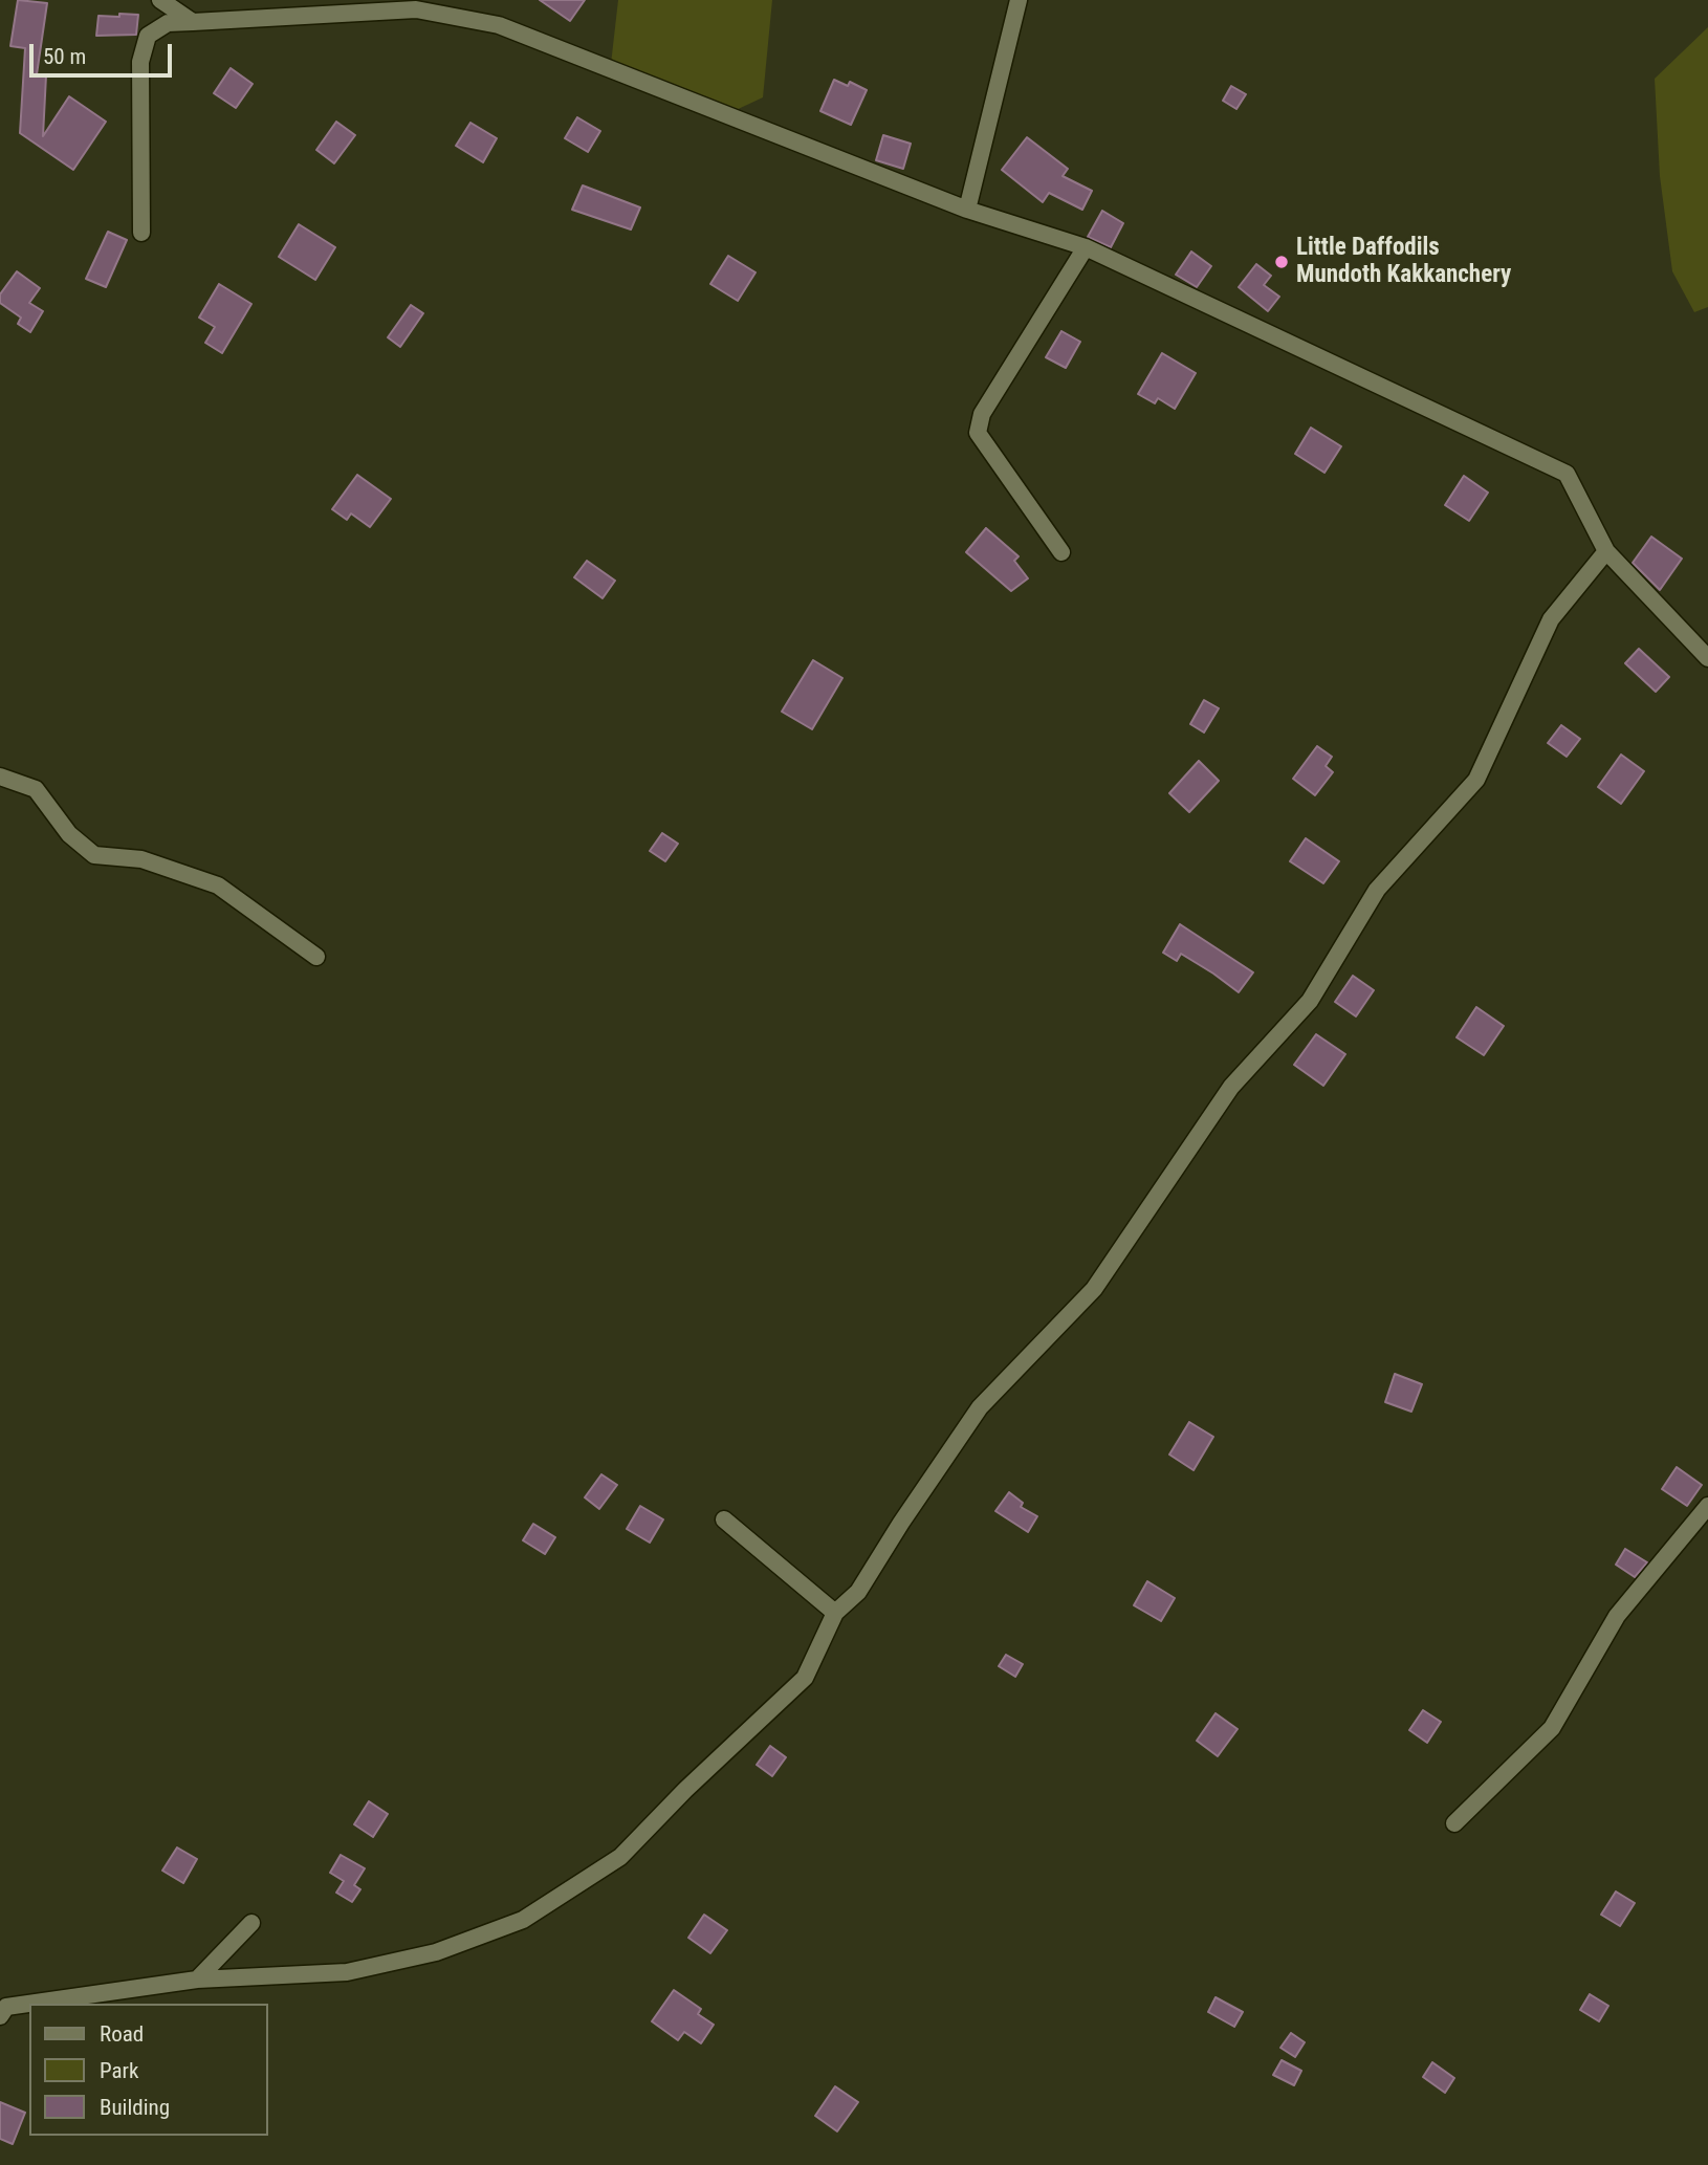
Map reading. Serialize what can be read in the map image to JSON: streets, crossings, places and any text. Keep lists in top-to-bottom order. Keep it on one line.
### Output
{"places":["Little Daffodils Mundoth Kakkanchery"],"legend":["Road","Park","Building"],"scale_bar":"50 m"}
